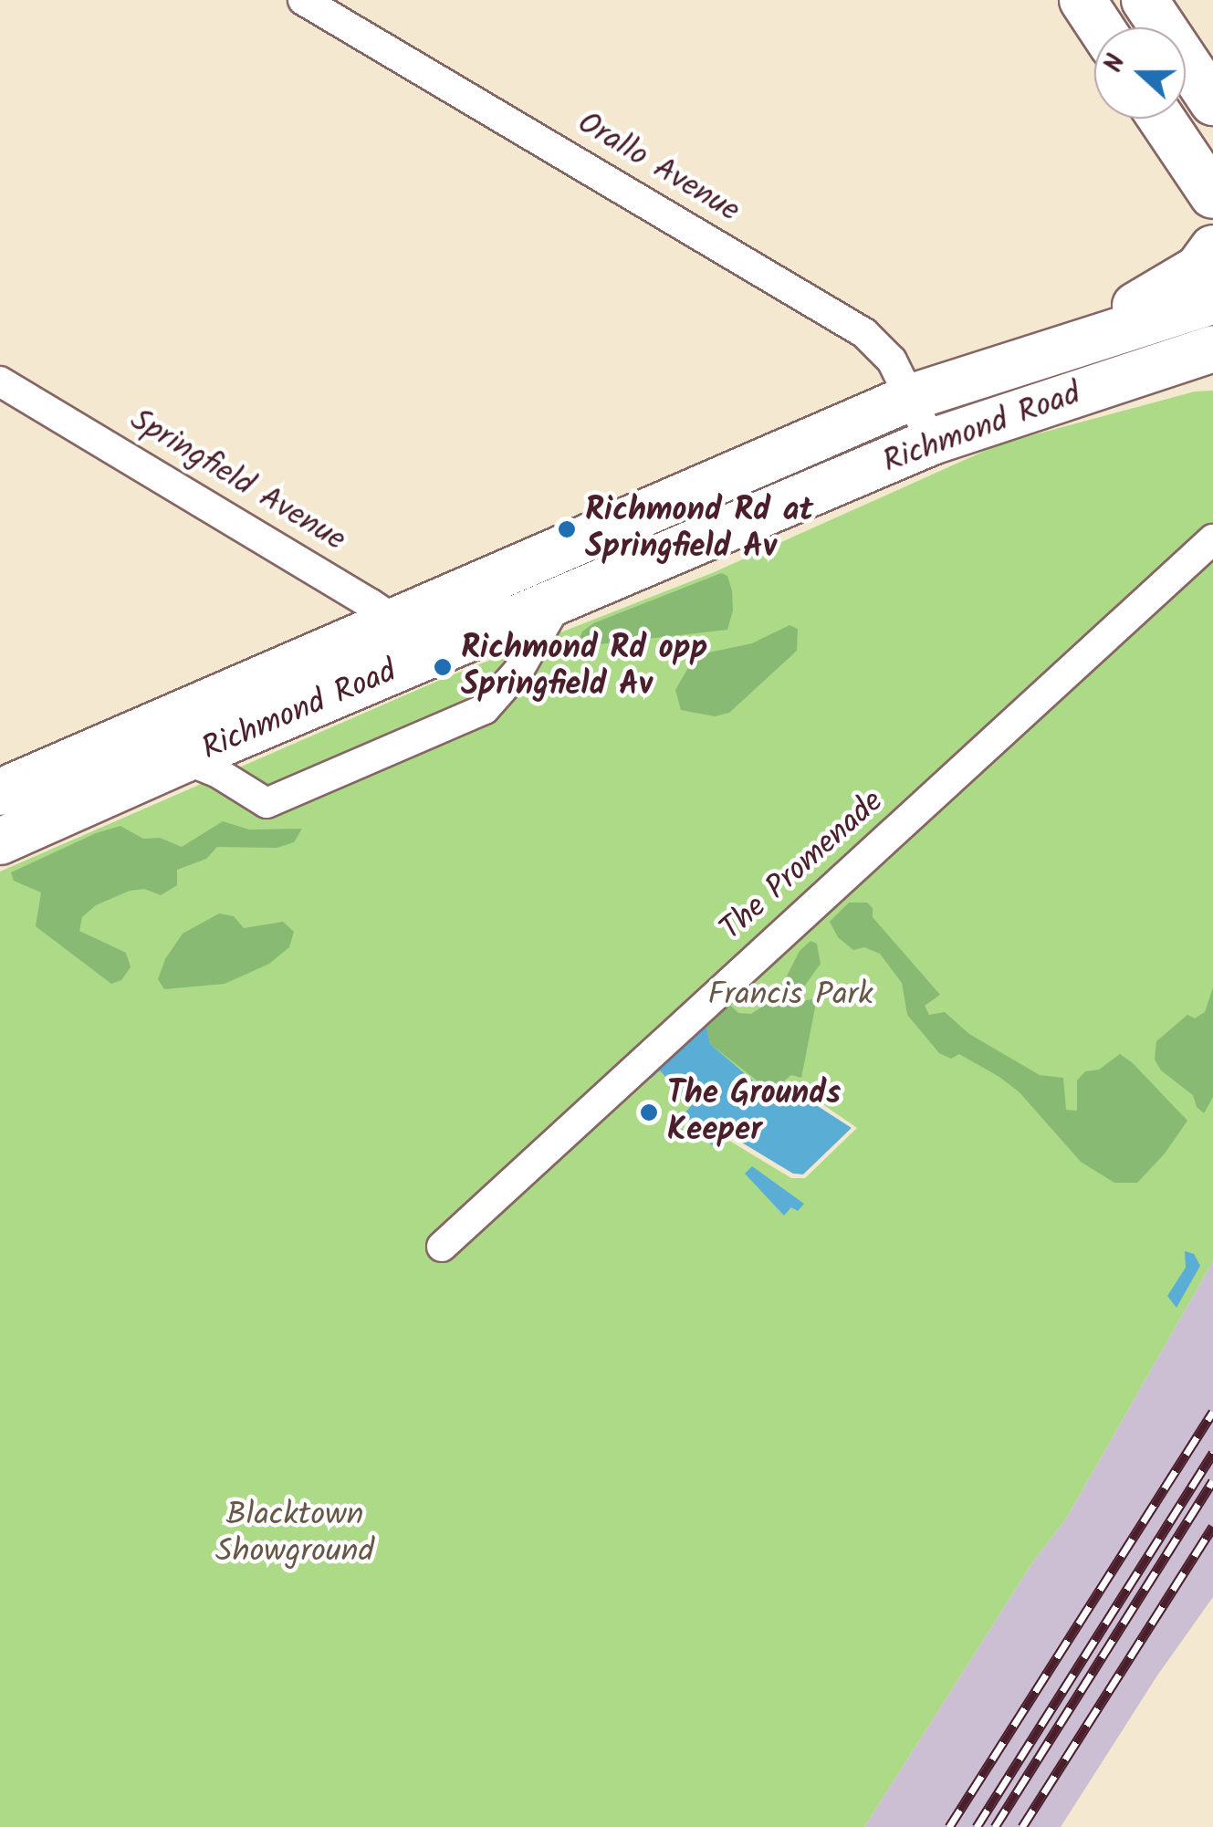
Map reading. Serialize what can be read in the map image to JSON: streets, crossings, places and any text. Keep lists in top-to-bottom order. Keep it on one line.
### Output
{"streets":{"main road":["Richmond Road"],"street":["Orallo Avenue","Springfield Avenue","The Promenade"]},"crossings":[["Orallo Avenue","Richmond Road"],["Richmond Road","Springfield Avenue"]],"parks":["Francis Park","Blacktown Showground"],"places":["Richmond Rd at Springfield Av","Richmond Rd opp Springfield Av","The Grounds Keeper"],"north":"left"}
